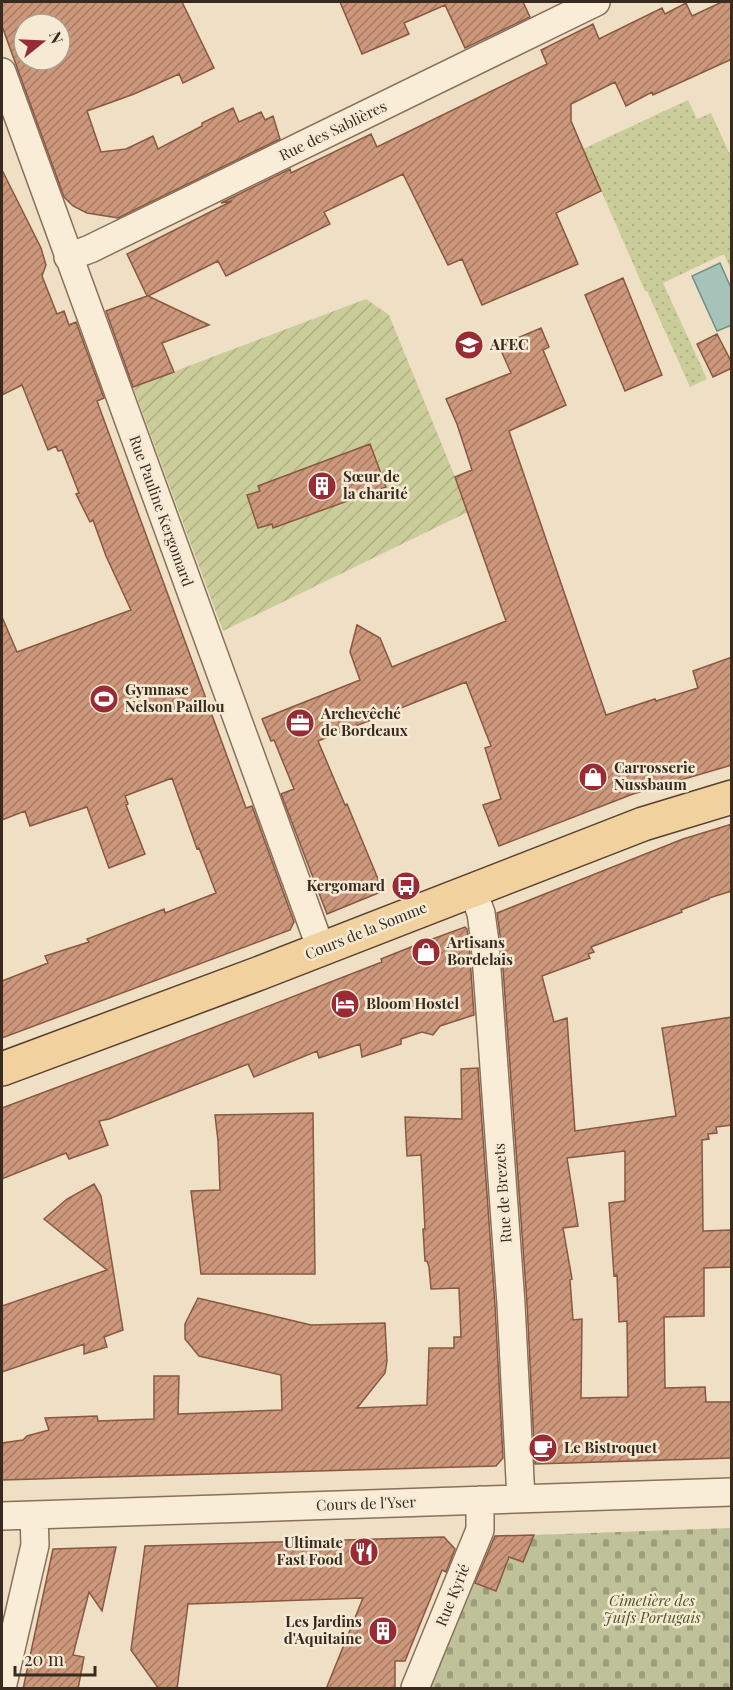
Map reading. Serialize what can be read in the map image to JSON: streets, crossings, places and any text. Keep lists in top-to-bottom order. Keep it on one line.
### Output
{"streets":{"main road":["Cours de la Somme"],"street":["Rue des Sablières","Rue Pauline Kergomard","Rue de Brezets","Cours de l'Yser","Rue Kyrié"]},"crossings":[["Rue des Sablières","Rue Pauline Kergomard"],["Rue Pauline Kergomard","Cours de la Somme"],["Cours de la Somme","Rue de Brezets"],["Rue de Brezets","Cours de l'Yser"],["Cours de l'Yser","Rue Kyrié"]],"parks":["Cimetière des Juifs Portugais"],"places":{"school or university":["AFEC"],"building":["Sœur de la charité","Les Jardins d'Aquitaine"],"sports":["Gymnase Nelson Paillou"],"office":["Archevêché de Bordeaux"],"shop":["Carrosserie Nussbaum","Artisans Bordelais"],"bus stop":["Kergomard"],"hotel":["Bloom Hostel"],"cafe":["Le Bistroquet"],"restaurant":["Ultimate Fast Food"]},"scale_bar":"20 m","north":"right"}
